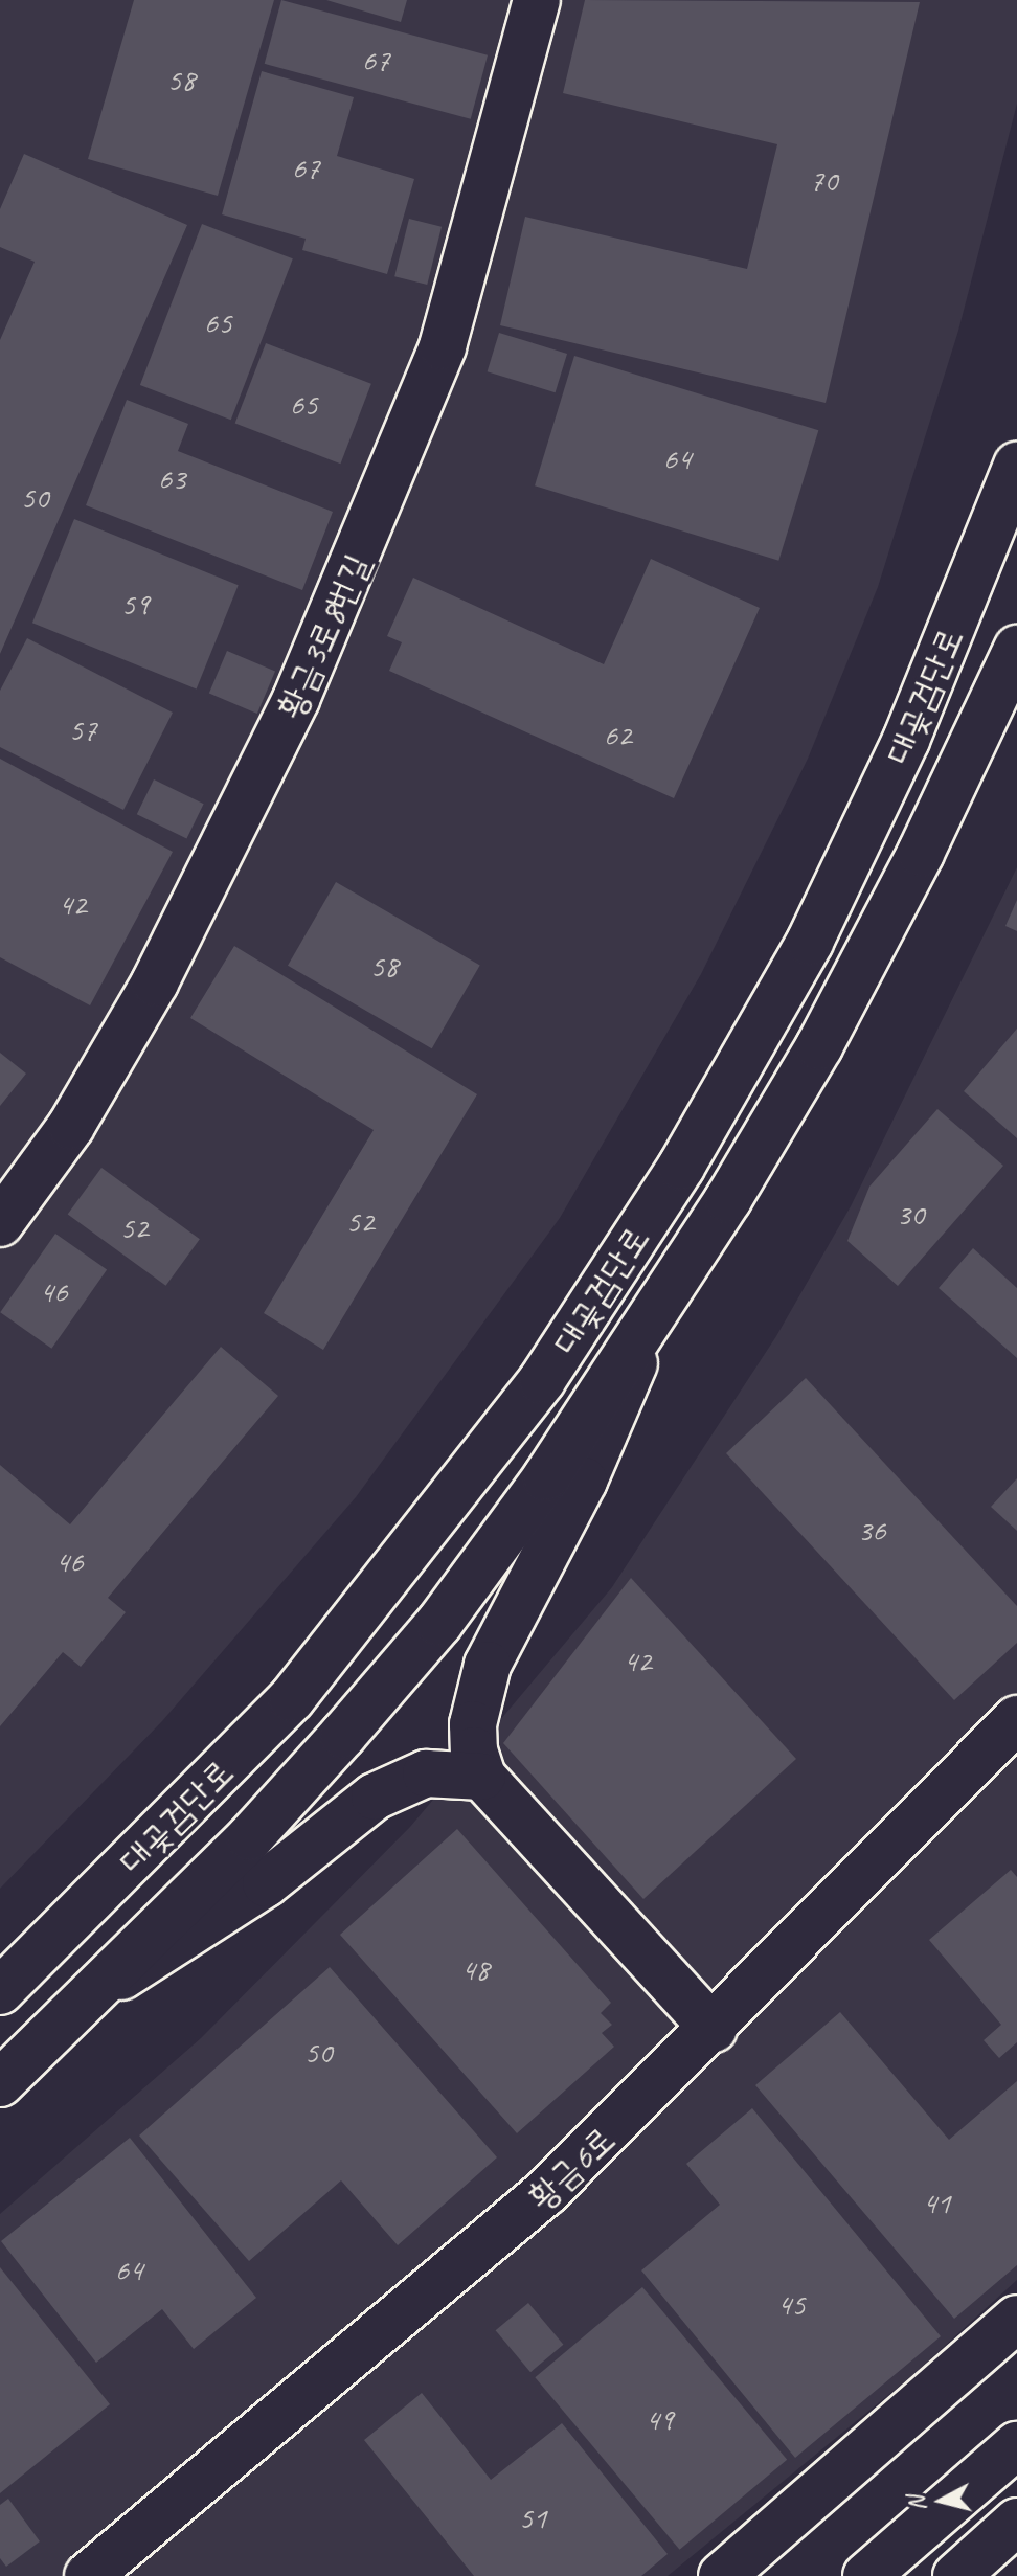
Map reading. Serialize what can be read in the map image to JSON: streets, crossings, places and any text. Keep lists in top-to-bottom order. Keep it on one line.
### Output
{"streets":{"main road":["황금3로8번길","대곶검단로","황금6로"]},"house_numbers":["67","58","67","70","65","65","64","63","50","59","57","62","42","58","30","52","52","46","36","46","42","48","50","41","64","45","49","51"],"north":"left"}
